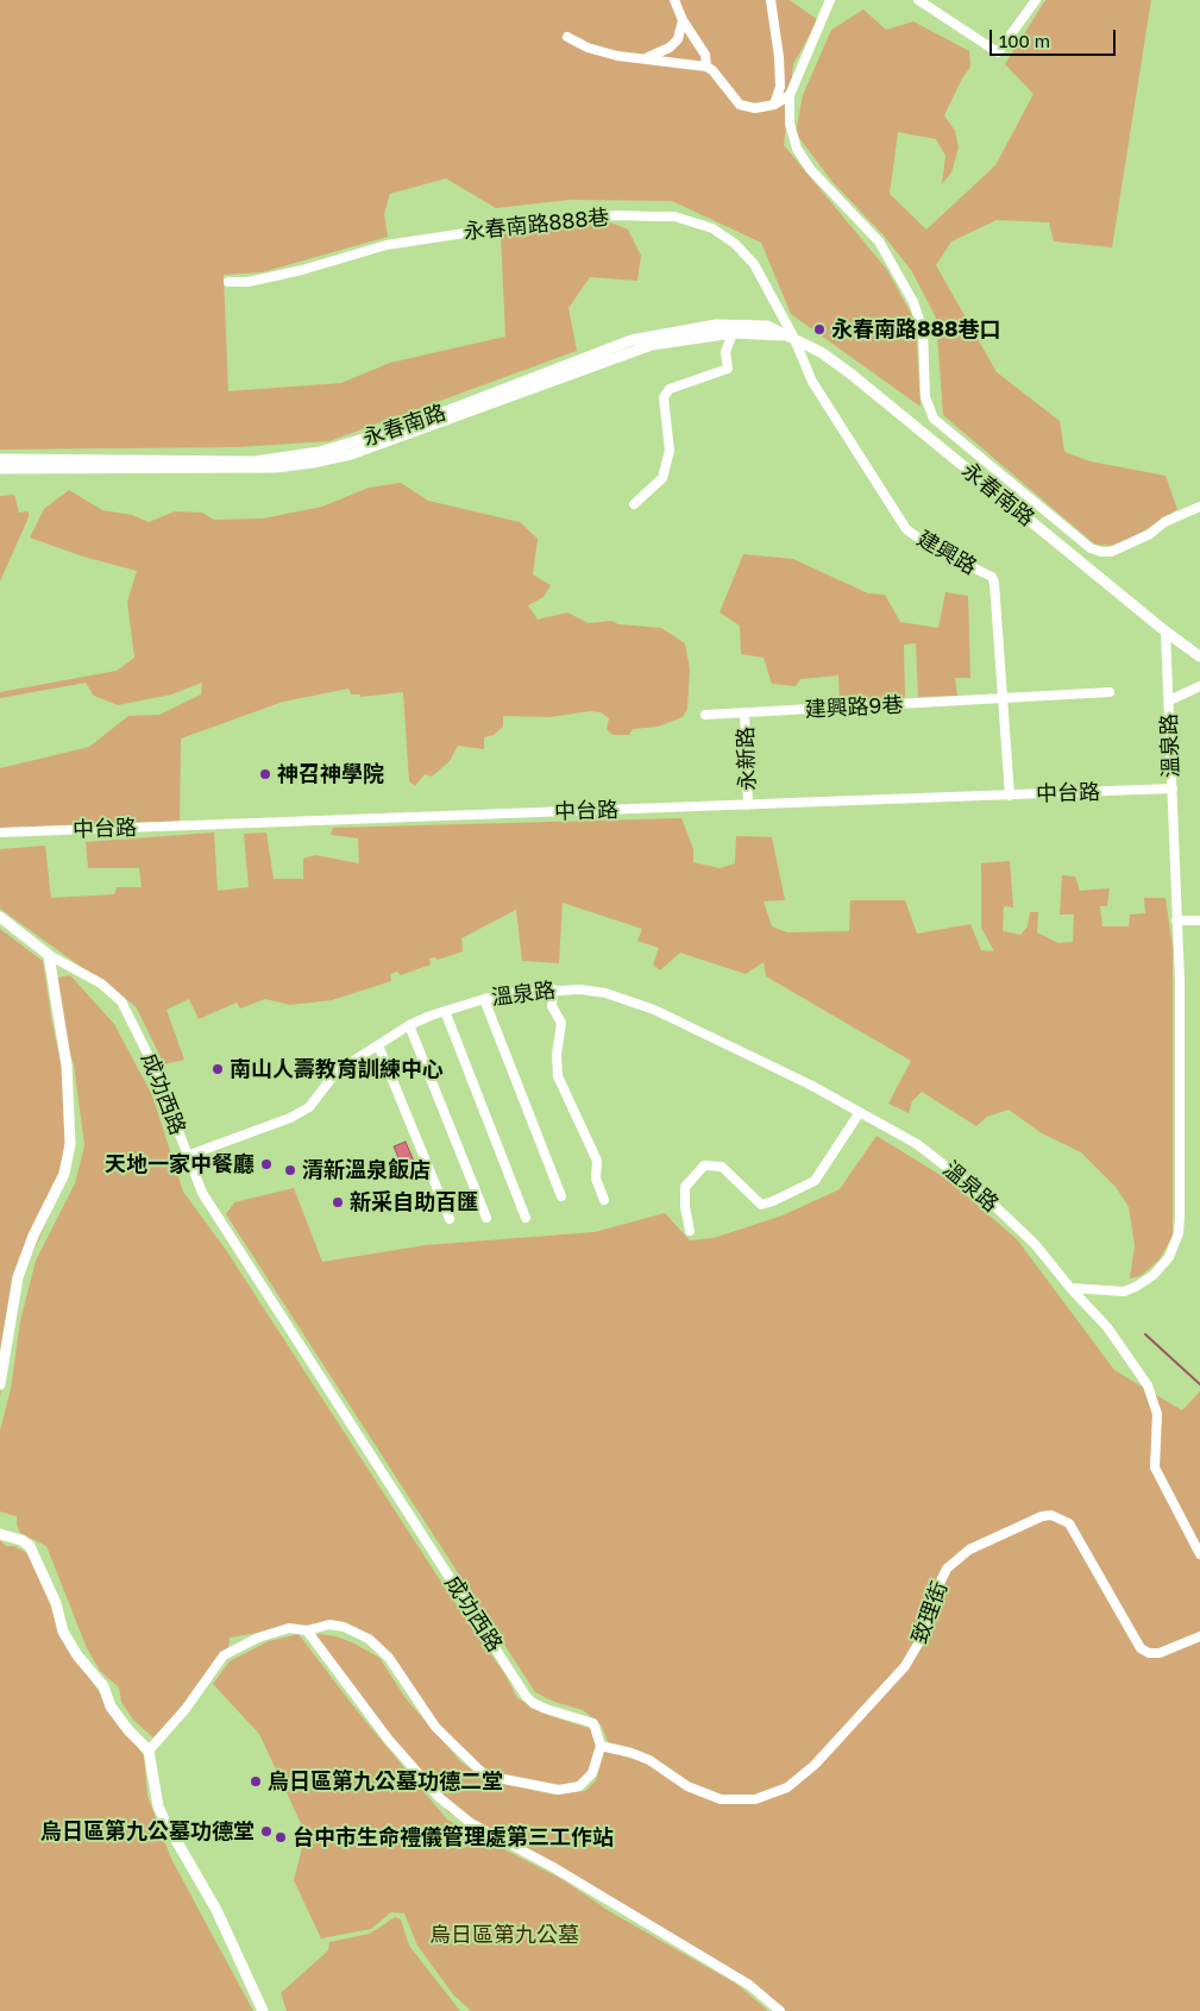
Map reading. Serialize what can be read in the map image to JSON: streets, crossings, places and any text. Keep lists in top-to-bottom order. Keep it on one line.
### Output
{"streets":{"street":["永春南路888巷","永春南路","建興路","建興路9巷","溫泉路","永新路","中台路","成功西路","致理街"]},"crossings":[["永春南路888巷","永春南路"],["永春南路888巷","建興路"],["永春南路","建興路"],["永春南路","溫泉路"],["建興路","建興路9巷"],["建興路","中台路"],["建興路9巷","永新路"],["溫泉路","中台路"],["溫泉路","成功西路"],["永新路","中台路"],["成功西路","致理街"]],"parks":["烏日區第九公墓"],"places":["永春南路888巷口","神召神學院","南山人壽教育訓練中心","天地一家中餐廳","清新溫泉飯店","新采自助百匯","烏日區第九公墓功德二堂","烏日區第九公墓功德堂","台中市生命禮儀管理處第三工作站"],"scale_bar":"100 m"}
